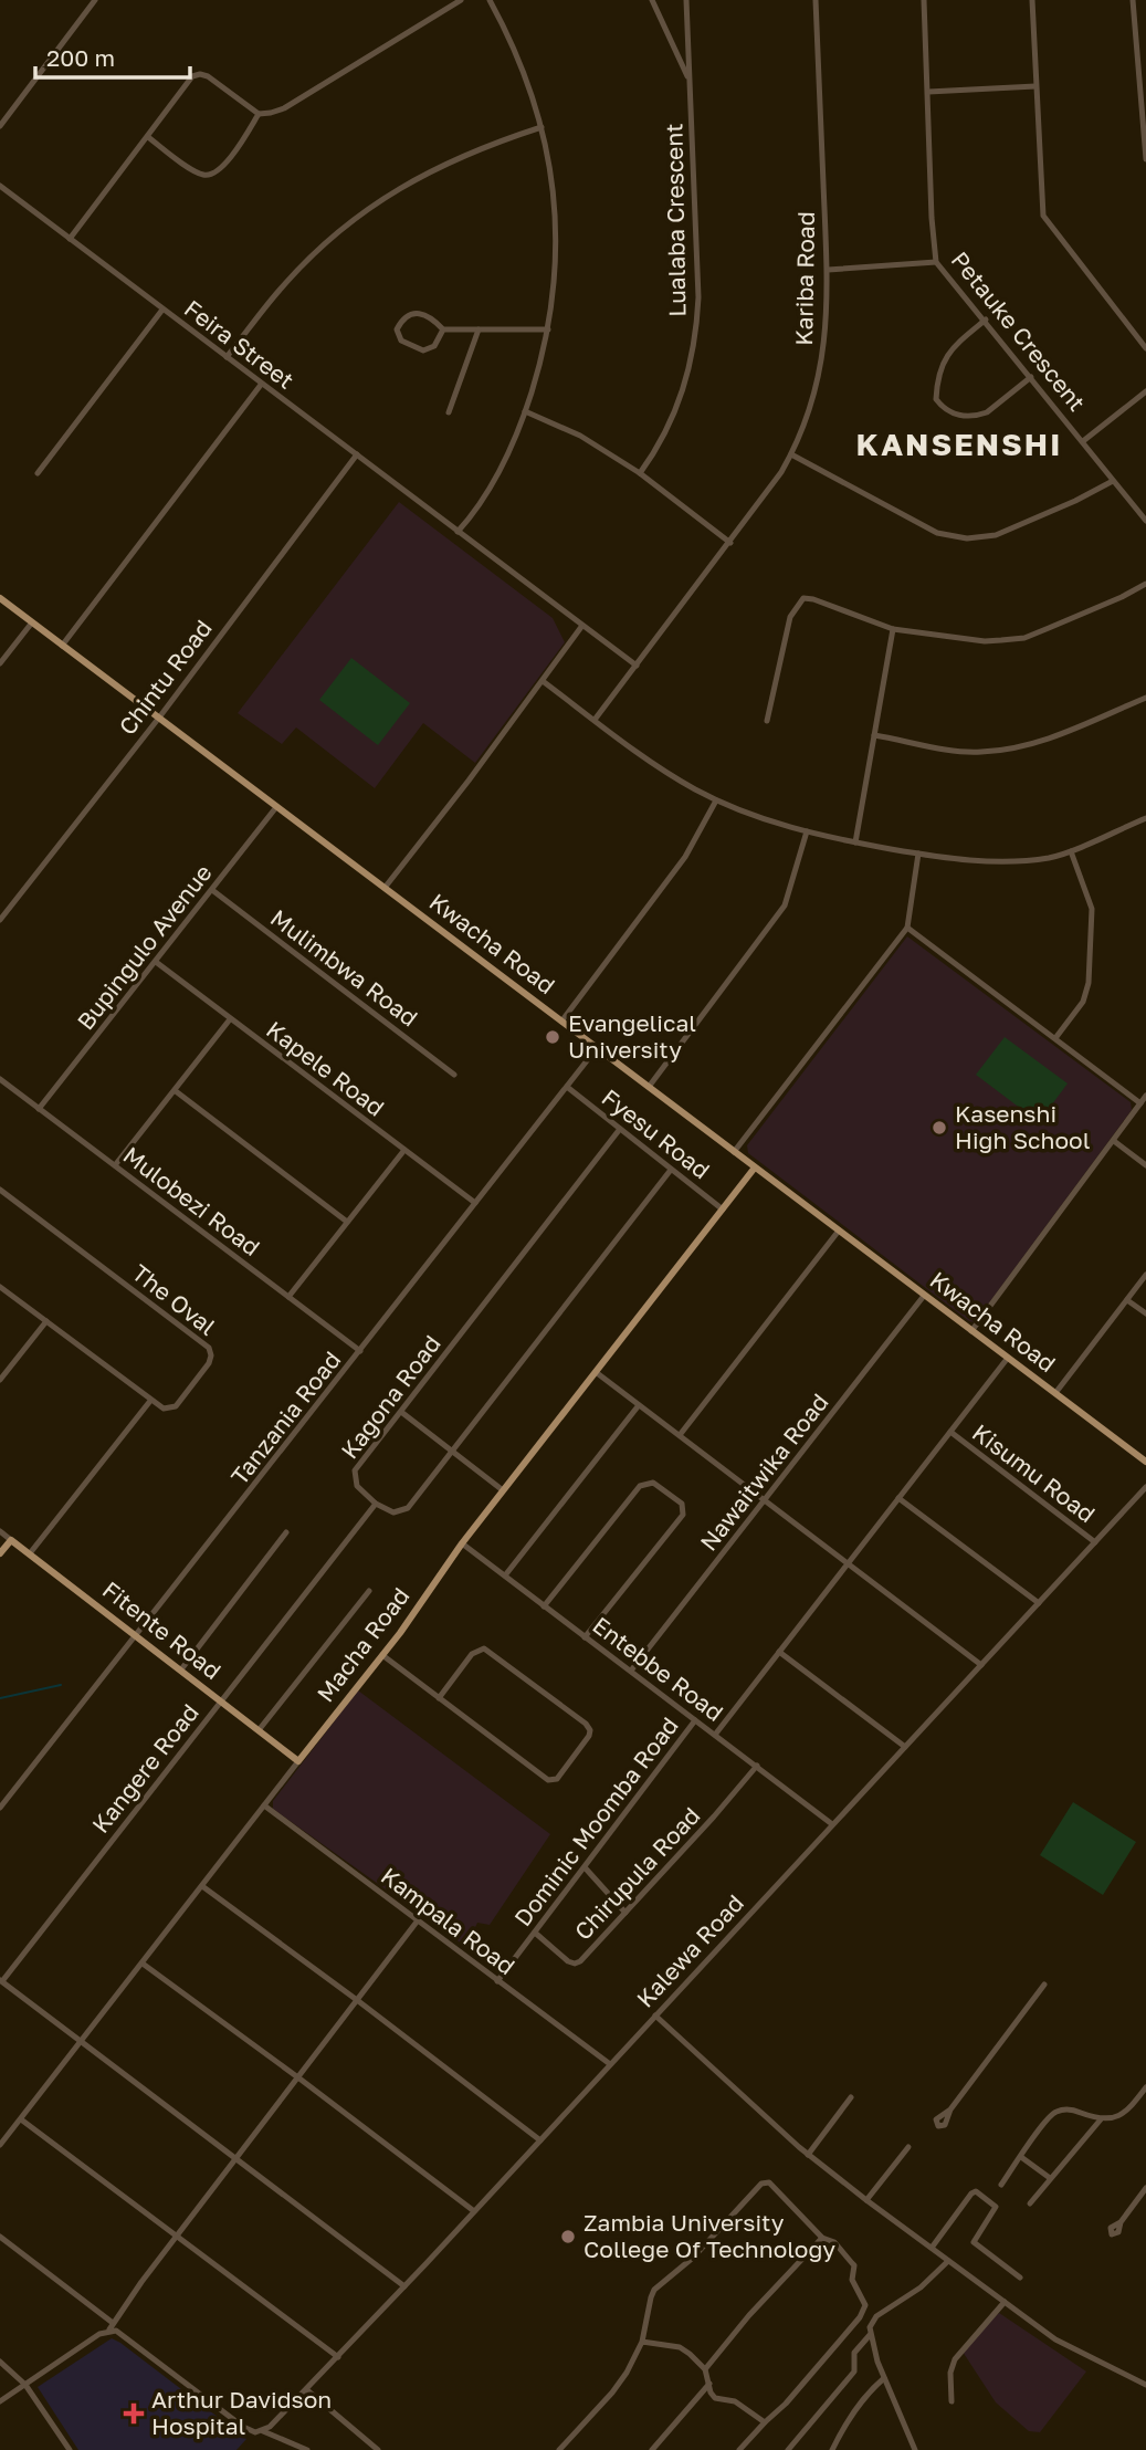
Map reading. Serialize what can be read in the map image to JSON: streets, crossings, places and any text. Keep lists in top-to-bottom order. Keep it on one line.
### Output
{"streets":{"main road":["Kwacha Road","Fitente Road","Macha Road"],"street":["Lualaba Crescent","Kariba Road","Petauke Crescent","Feira Street","Chintu Road","Bupingulo Avenue","Mulimbwa Road","Kapele Road","Fyesu Road","Mulobezi Road","The Oval","Kagona Road","Tanzania Road","Nawaitwika Road","Kisumu Road","Entebbe Road","Kangere Road","Dominic Moomba Road","Chirupula Road","Kampala Road","Kalewa Road"]},"crossings":[["Kariba Road","Feira Street"],["Feira Street","Chintu Road"],["Chintu Road","Kwacha Road"],["Kwacha Road","Bupingulo Avenue"],["Kwacha Road","Tanzania Road"],["Kwacha Road","Nawaitwika Road"],["Kwacha Road","Macha Road"],["Bupingulo Avenue","Mulimbwa Road"],["Bupingulo Avenue","Kapele Road"],["Bupingulo Avenue","Mulobezi Road"],["Kapele Road","Tanzania Road"],["Fyesu Road","Kagona Road"],["Fyesu Road","Tanzania Road"],["Fyesu Road","Macha Road"],["Mulobezi Road","Tanzania Road"],["Kagona Road","Kangere Road"],["Tanzania Road","Fitente Road"],["Nawaitwika Road","Entebbe Road"],["Kisumu Road","Kalewa Road"],["Fitente Road","Macha Road"],["Fitente Road","Kangere Road"],["Macha Road","Entebbe Road"],["Macha Road","Kampala Road"],["Entebbe Road","Dominic Moomba Road"],["Entebbe Road","Chirupula Road"],["Entebbe Road","Kalewa Road"],["Dominic Moomba Road","Chirupula Road"],["Dominic Moomba Road","Kampala Road"],["Kampala Road","Kalewa Road"]],"districts":["KANSENSHI"],"places":{"other":["Evangelical University","Kasenshi High School","Zambia University College Of Technology"],"health":["Arthur Davidson Hospital"]},"scale_bar":"200 m"}
